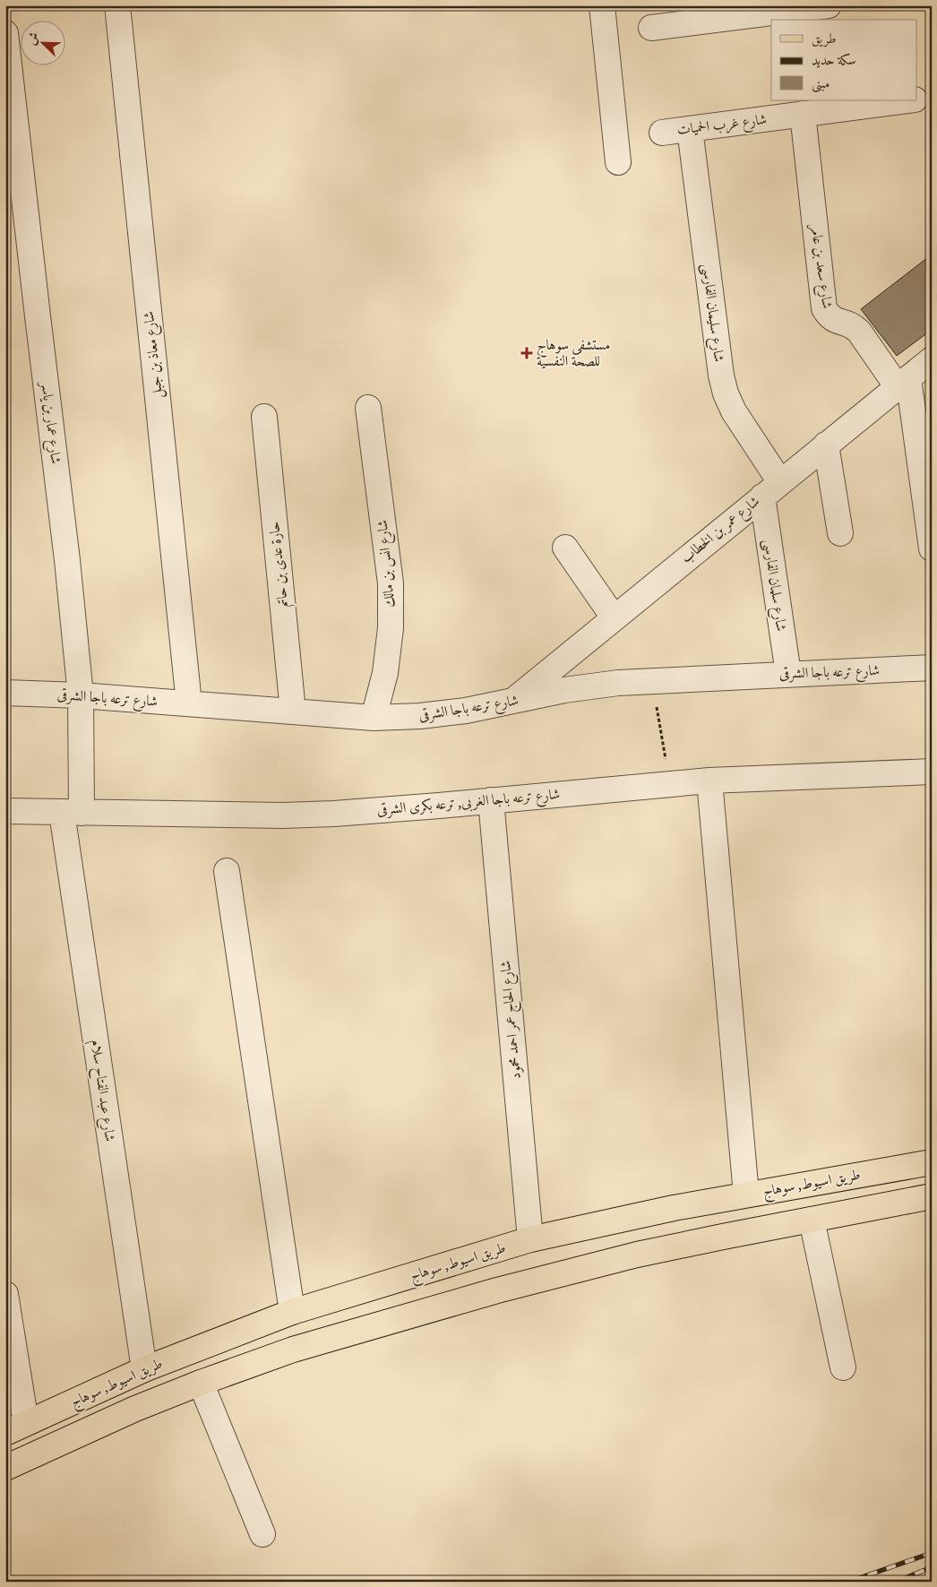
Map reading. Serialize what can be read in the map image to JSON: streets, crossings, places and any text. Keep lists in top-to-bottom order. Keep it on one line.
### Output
{"streets":{"main road":["طريق اسيوط, سوهاج"],"street":["شارع غرب الحميات","شارع سعد بن عامر","شارع سليمان الفارسى","شارع معاذ بن جبل","شارع عمار بن ياسر","شارع عمر بن الخطاب","شارع انس بن مالك","حارة عدى بن حاتم","شارع سلمان الفارسى","شارع ترعه باجا الشرقى","شارع ترعه باجا الغربى, ترعه بكرى الشرقى","شارع الحاج عمر احمد محمود","شارع عبد الفتاح سلام"]},"crossings":[["شارع غرب الحميات","شارع سعد بن عامر"],["شارع غرب الحميات","شارع سليمان الفارسى"],["شارع سعد بن عامر","شارع عمر بن الخطاب"],["شارع سليمان الفارسى","شارع عمر بن الخطاب"],["شارع سليمان الفارسى","شارع سلمان الفارسى"],["شارع معاذ بن جبل","شارع ترعه باجا الشرقى"],["شارع عمار بن ياسر","شارع ترعه باجا الشرقى"],["شارع عمار بن ياسر","شارع ترعه باجا الغربى, ترعه بكرى الشرقى"],["شارع عمار بن ياسر","شارع عبد الفتاح سلام"],["شارع عمر بن الخطاب","شارع سلمان الفارسى"],["شارع عمر بن الخطاب","شارع ترعه باجا الشرقى"],["شارع انس بن مالك","شارع ترعه باجا الشرقى"],["حارة عدى بن حاتم","شارع ترعه باجا الشرقى"],["شارع سلمان الفارسى","شارع ترعه باجا الشرقى"],["شارع ترعه باجا الغربى, ترعه بكرى الشرقى","شارع الحاج عمر احمد محمود"],["شارع ترعه باجا الغربى, ترعه بكرى الشرقى","شارع عبد الفتاح سلام"],["شارع الحاج عمر احمد محمود","طريق اسيوط, سوهاج"],["شارع عبد الفتاح سلام","طريق اسيوط, سوهاج"]],"places":{"health":["مستشفى سوهاج للصحة النفسية"]},"legend":["طريق","سكة حديد","مبنى"],"north":"top left"}
